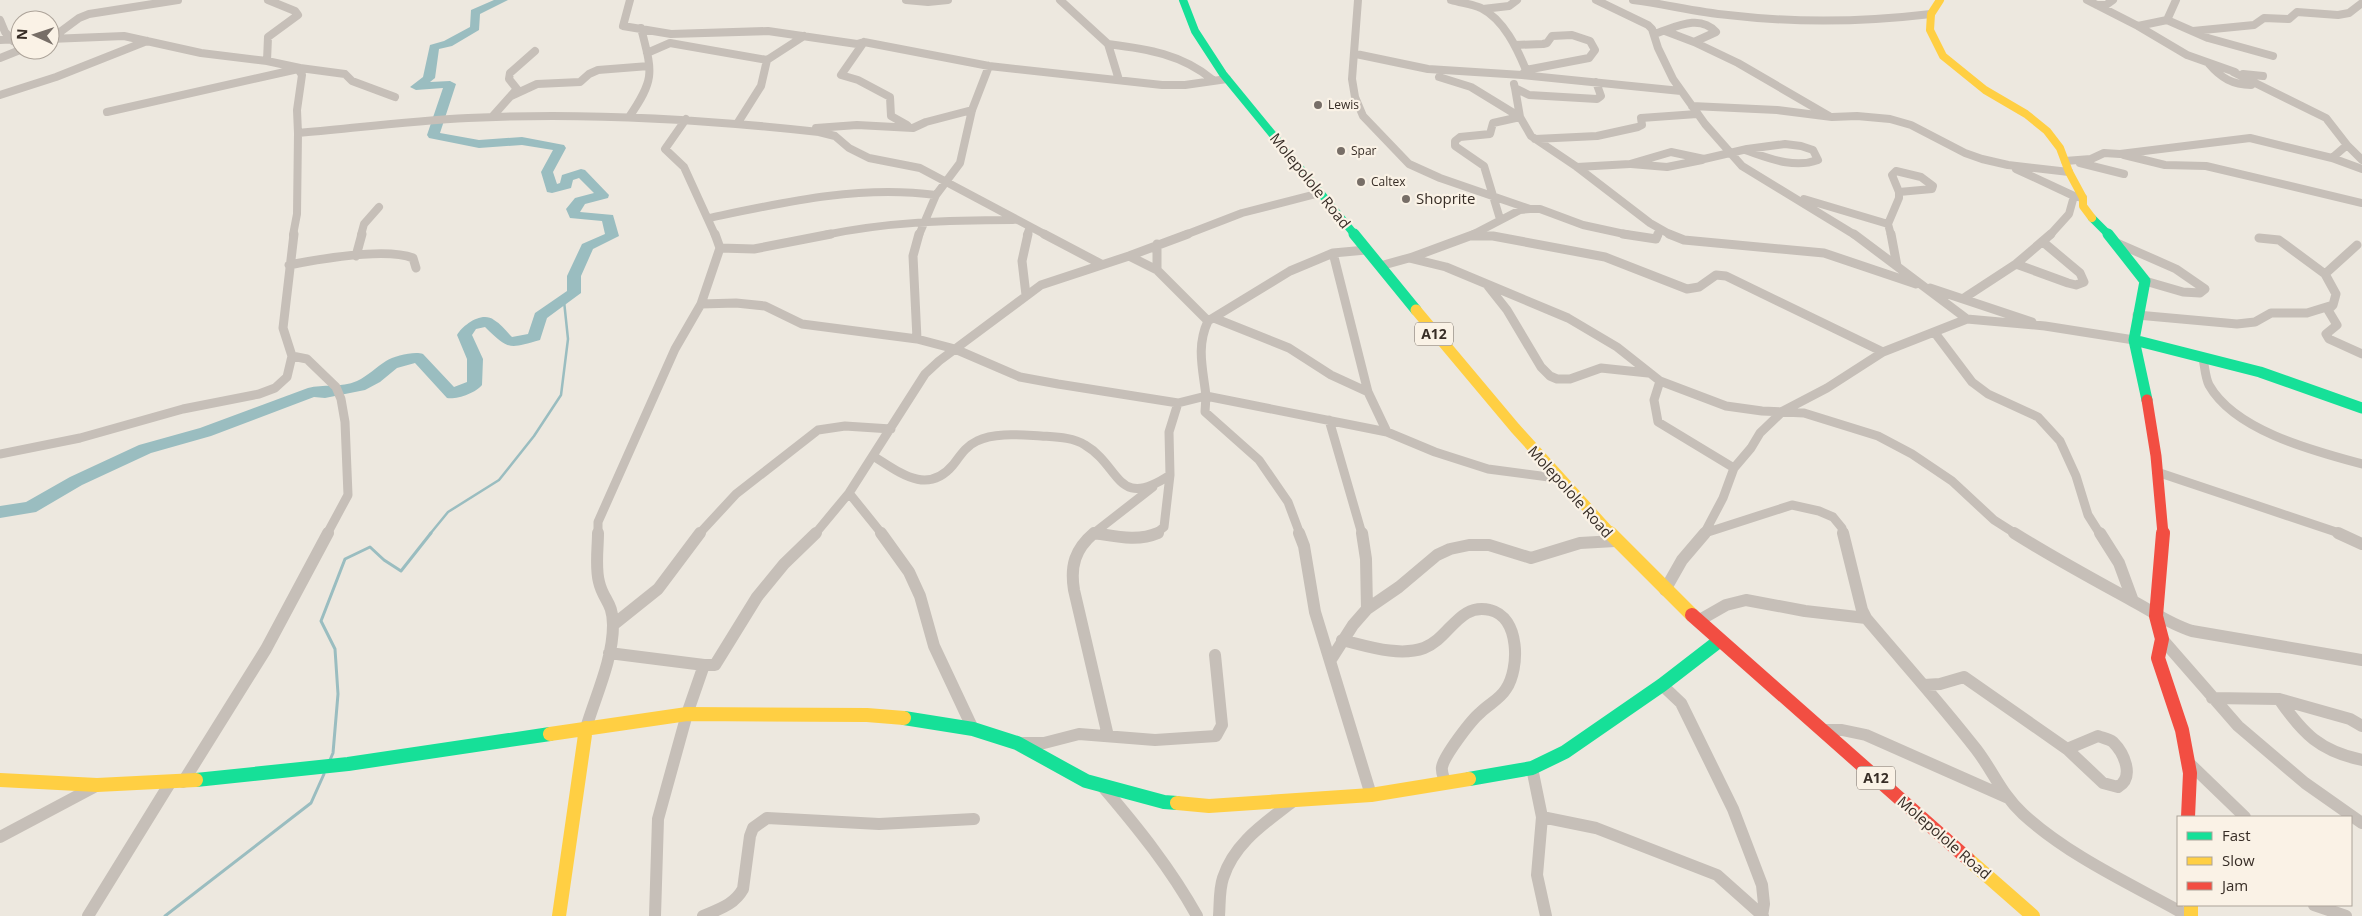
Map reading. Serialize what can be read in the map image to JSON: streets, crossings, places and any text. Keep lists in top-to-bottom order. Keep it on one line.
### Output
{"streets":{"street":["Molepolole Road","A12"]},"places":["Lewis","Spar","Caltex","Shoprite"],"legend":["Fast","Slow","Jam"],"north":"left"}
